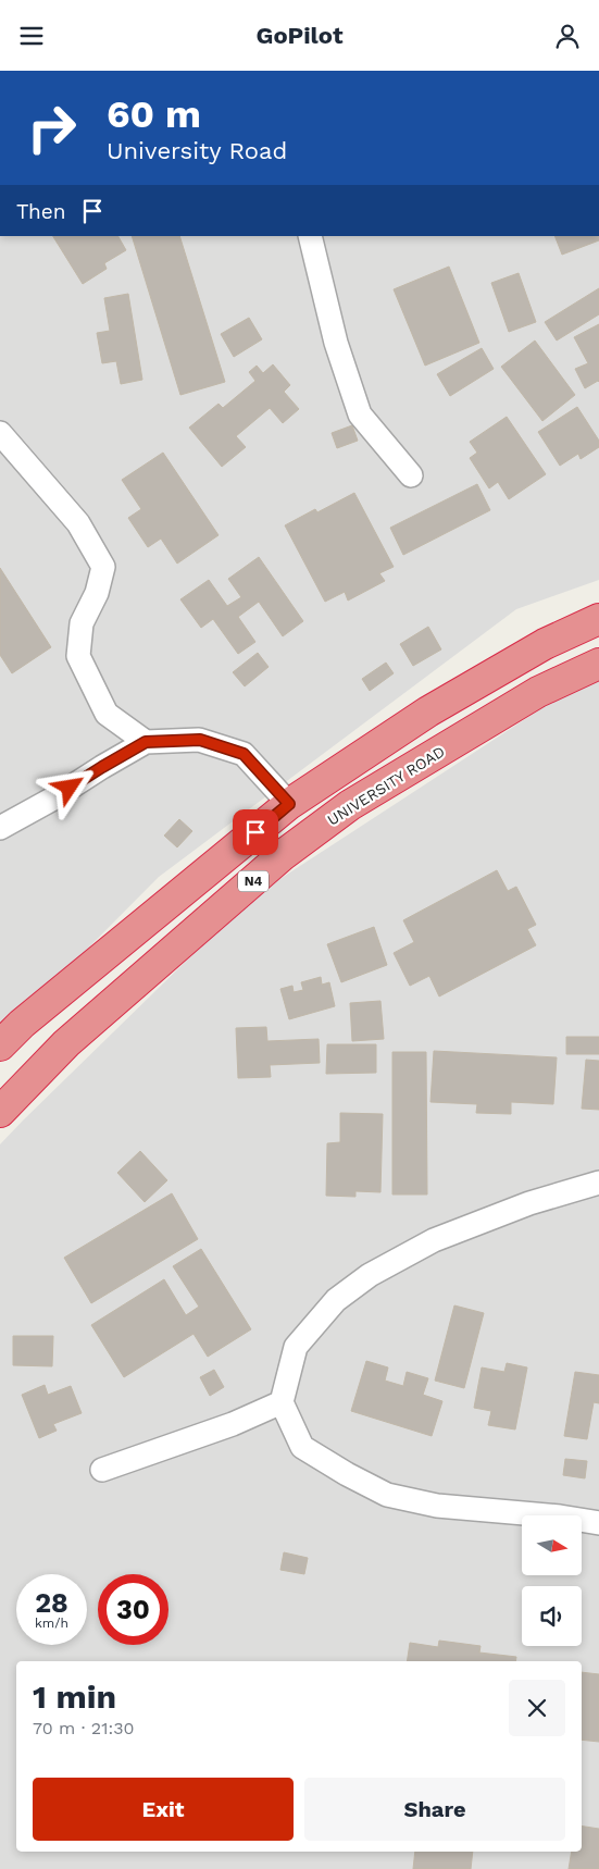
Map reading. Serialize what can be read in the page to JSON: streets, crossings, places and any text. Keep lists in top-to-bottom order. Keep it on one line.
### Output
{"streets":{"highway":["UNIVERSITY ROAD","N4"]},"north":"right","page":{"header":"GoPilot","turn":["60 m","University Road"],"then":"Then","speed":"28 km/h","limit":"30","heading":["1 min","70 m · 21:30"],"buttons":["Exit","Share"]}}
